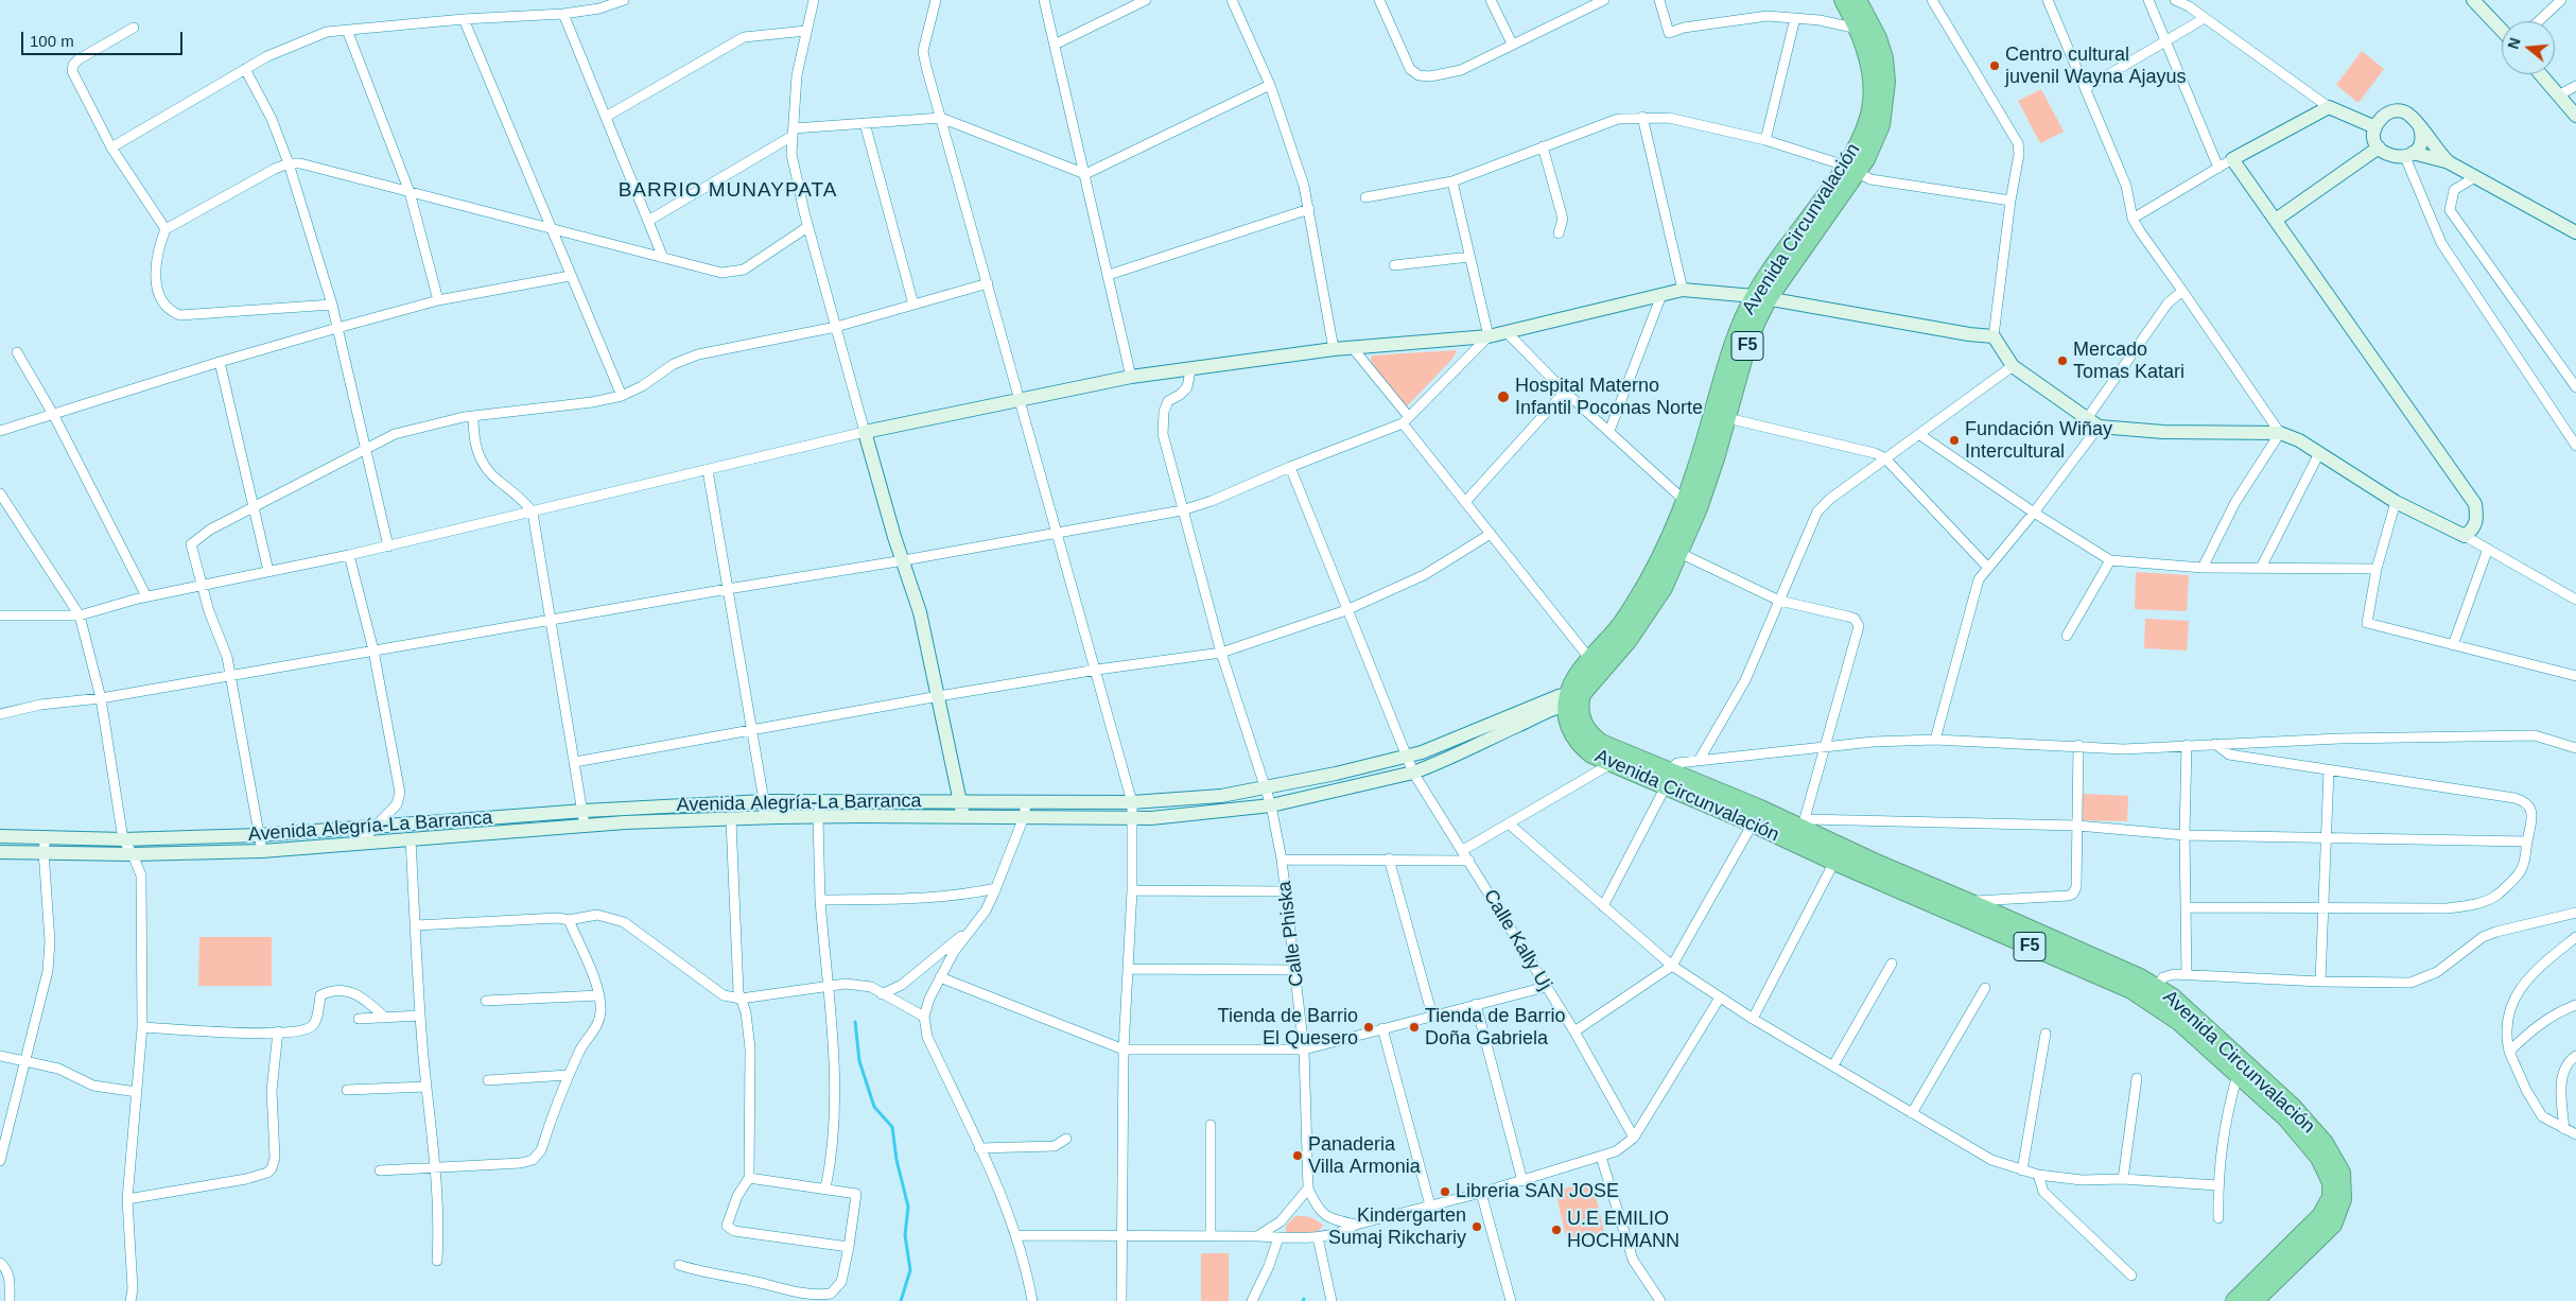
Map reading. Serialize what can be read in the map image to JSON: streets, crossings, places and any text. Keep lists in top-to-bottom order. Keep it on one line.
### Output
{"streets":{"highway":["Avenida Circunvalación","F5"],"street":["Avenida Alegría-La Barranca","Calle Phiska","Calle Kally Uj"]},"crossings":[["Avenida Circunvalación","Avenida Alegría-La Barranca"],["Avenida Alegría-La Barranca","Calle Phiska"],["Avenida Alegría-La Barranca","Calle Kally Uj"]],"districts":["BARRIO MUNAYPATA"],"places":["Centro cultural juvenil Wayna Ajayus","Mercado Tomas Katari","Hospital Materno Infantil Poconas Norte","Fundación Wiñay Intercultural","Tienda de Barrio El Quesero","Tienda de Barrio Doña Gabriela","Panaderia Villa Armonia","Libreria SAN JOSE","Kindergarten Sumaj Rikchariy","U.E EMILIO HOCHMANN"],"scale_bar":"100 m","north":"left"}
